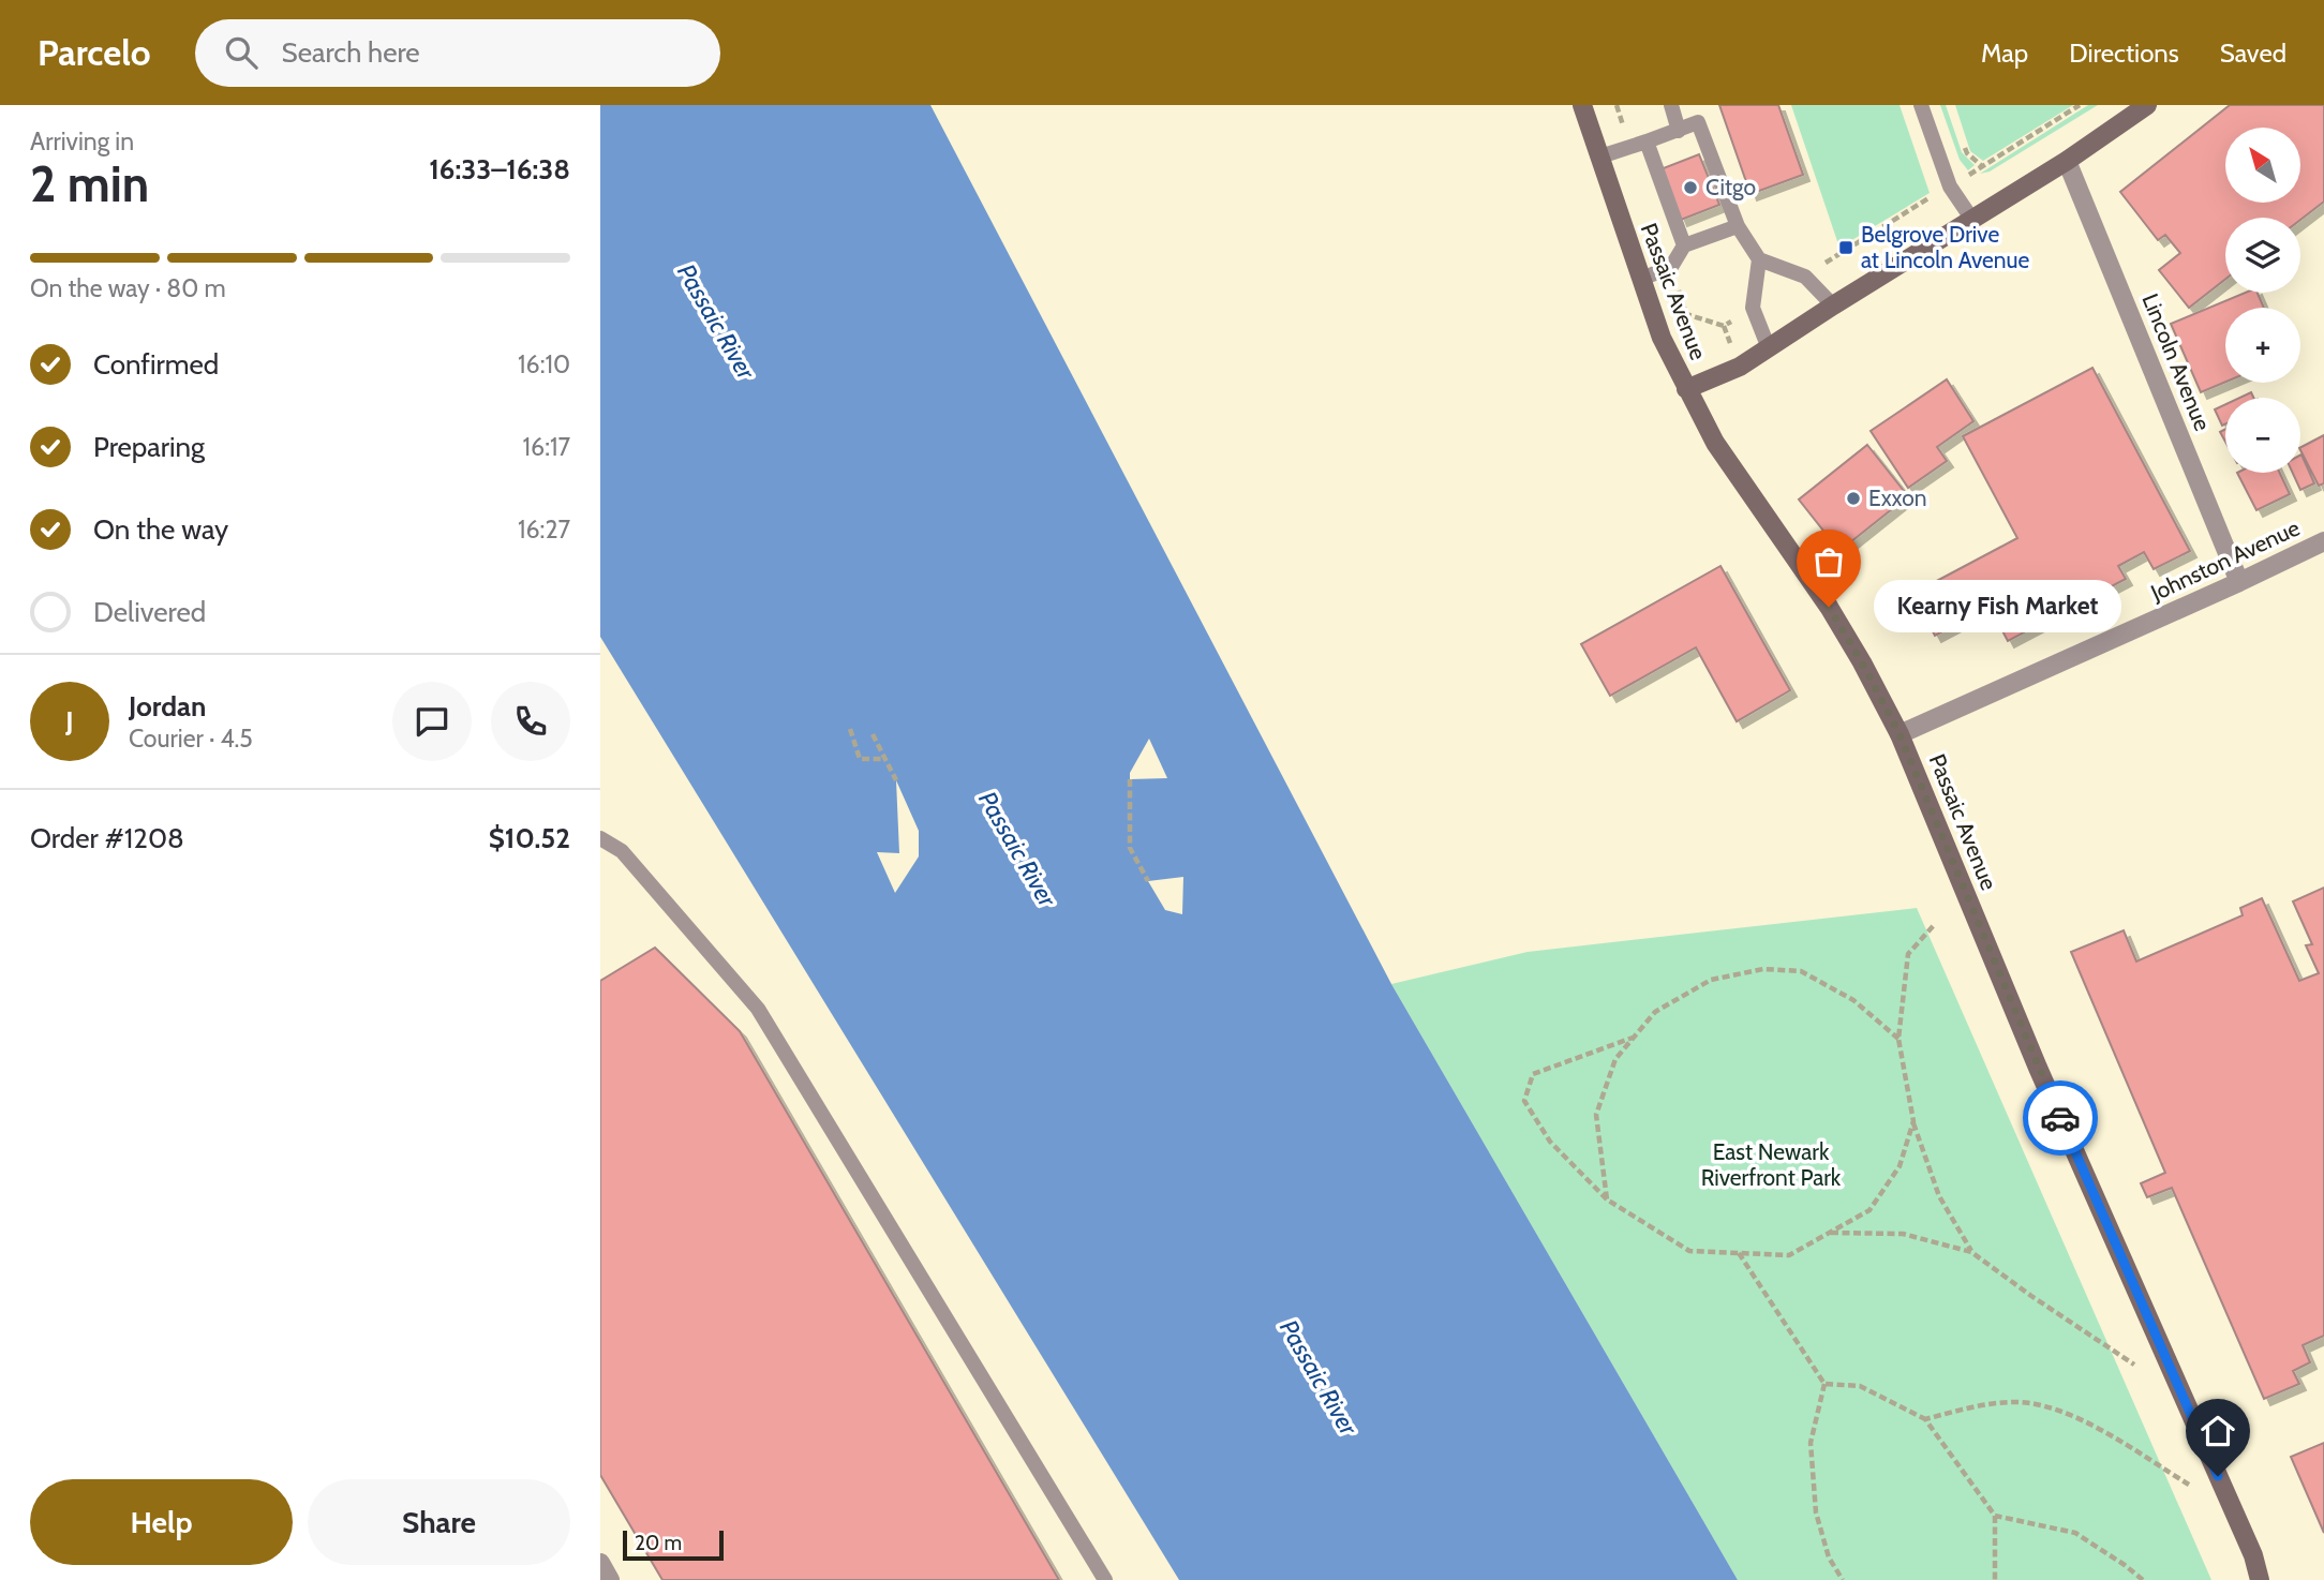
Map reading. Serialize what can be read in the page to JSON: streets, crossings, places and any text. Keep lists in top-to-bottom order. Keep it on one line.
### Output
{"streets":{"main road":["Passaic Avenue"],"street":["Lincoln Avenue","Johnston Avenue"]},"crossings":[["Passaic Avenue","Johnston Avenue"],["Lincoln Avenue","Johnston Avenue"]],"water":["Passaic River"],"parks":["East Newark Riverfront Park"],"places":{"other":["Citgo","Exxon","Kearny Fish Market"],"transit":["Belgrove Drive at Lincoln Avenue"]},"scale_bar":"20 m","north":"top left","page":{"header":"Parcelo","search":"Search here","nav":["Map","Directions","Saved"],"heading":["2 min","Arriving in","16:33–16:38"],"panel":["Jordan","Courier · 4.5","Order #1208","$10.52"],"map_buttons":["+","−"],"bar":"On the way · 80 m","list":[["Confirmed","16:10"],["Preparing","16:17"],["On the way","16:27"],"Delivered"],"bubble":"Kearny Fish Market","round":"J","buttons":["Help","Share"],"scale":"20 m"}}
